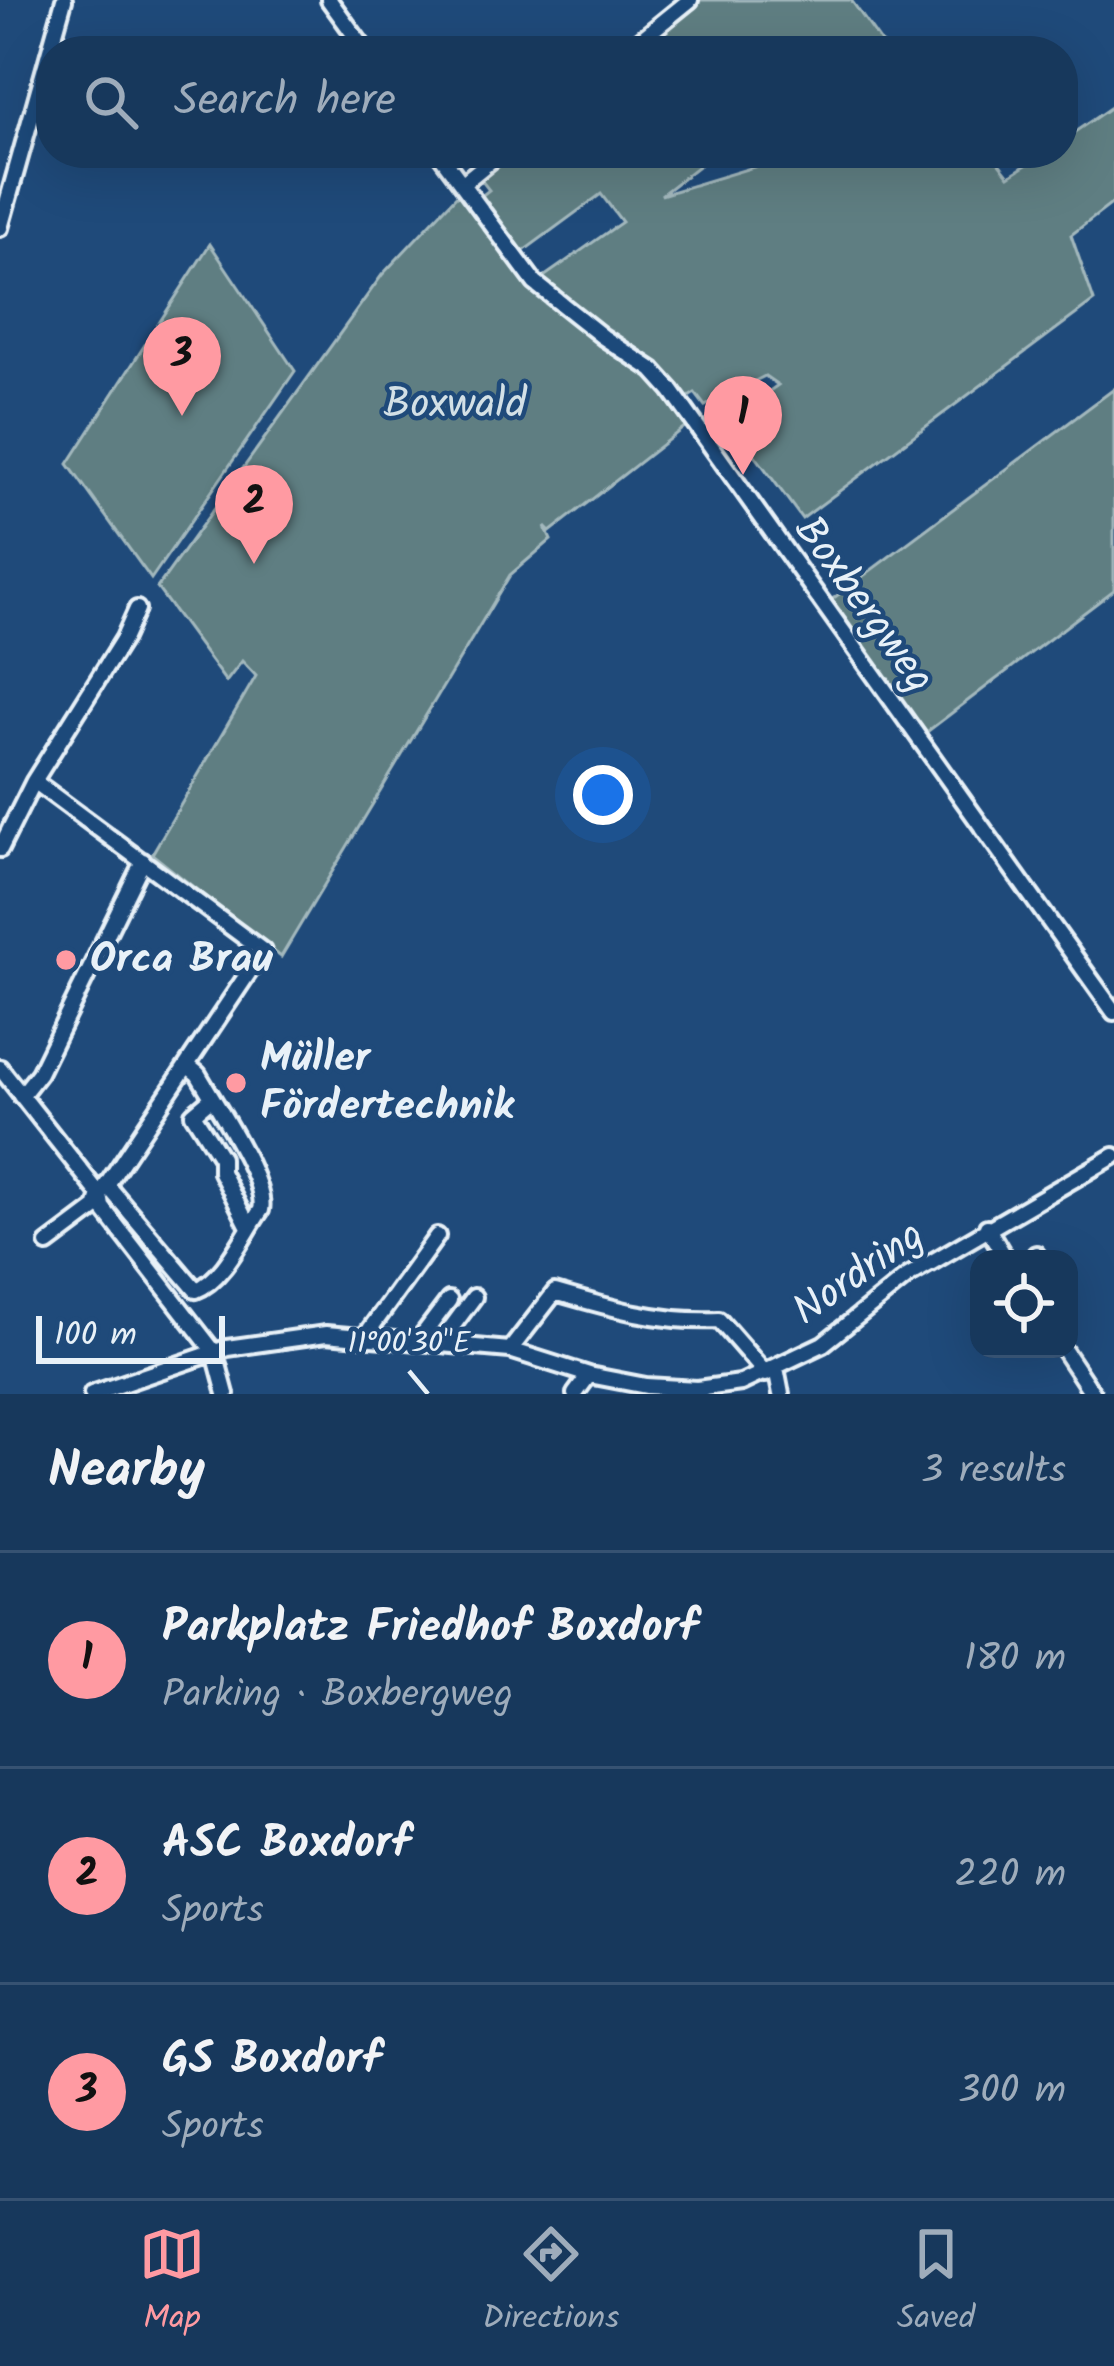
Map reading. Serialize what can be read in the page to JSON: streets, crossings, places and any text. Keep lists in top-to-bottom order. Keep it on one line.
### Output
{"streets":{"street":["Boxbergweg","Nordring"]},"parks":["Boxwald"],"places":["Orca Brau","Müller Fördertechnik"],"scale_bar":"100 m","page":{"search":"Search here","pins":["3","1","2"],"scale":"100 m","heading":["Nearby","3 results"],"list":[{"mark":"1","name":"Parkplatz Friedhof Boxdorf","note":"Parking · Boxbergweg","value":"180 m"},{"mark":"2","name":"ASC Boxdorf","note":"Sports","value":"220 m"},{"mark":"3","name":"GS Boxdorf","note":"Sports","value":"300 m"}],"nav":["Map","Directions","Saved"]},"coordinates":["11°00'30\"E"]}
